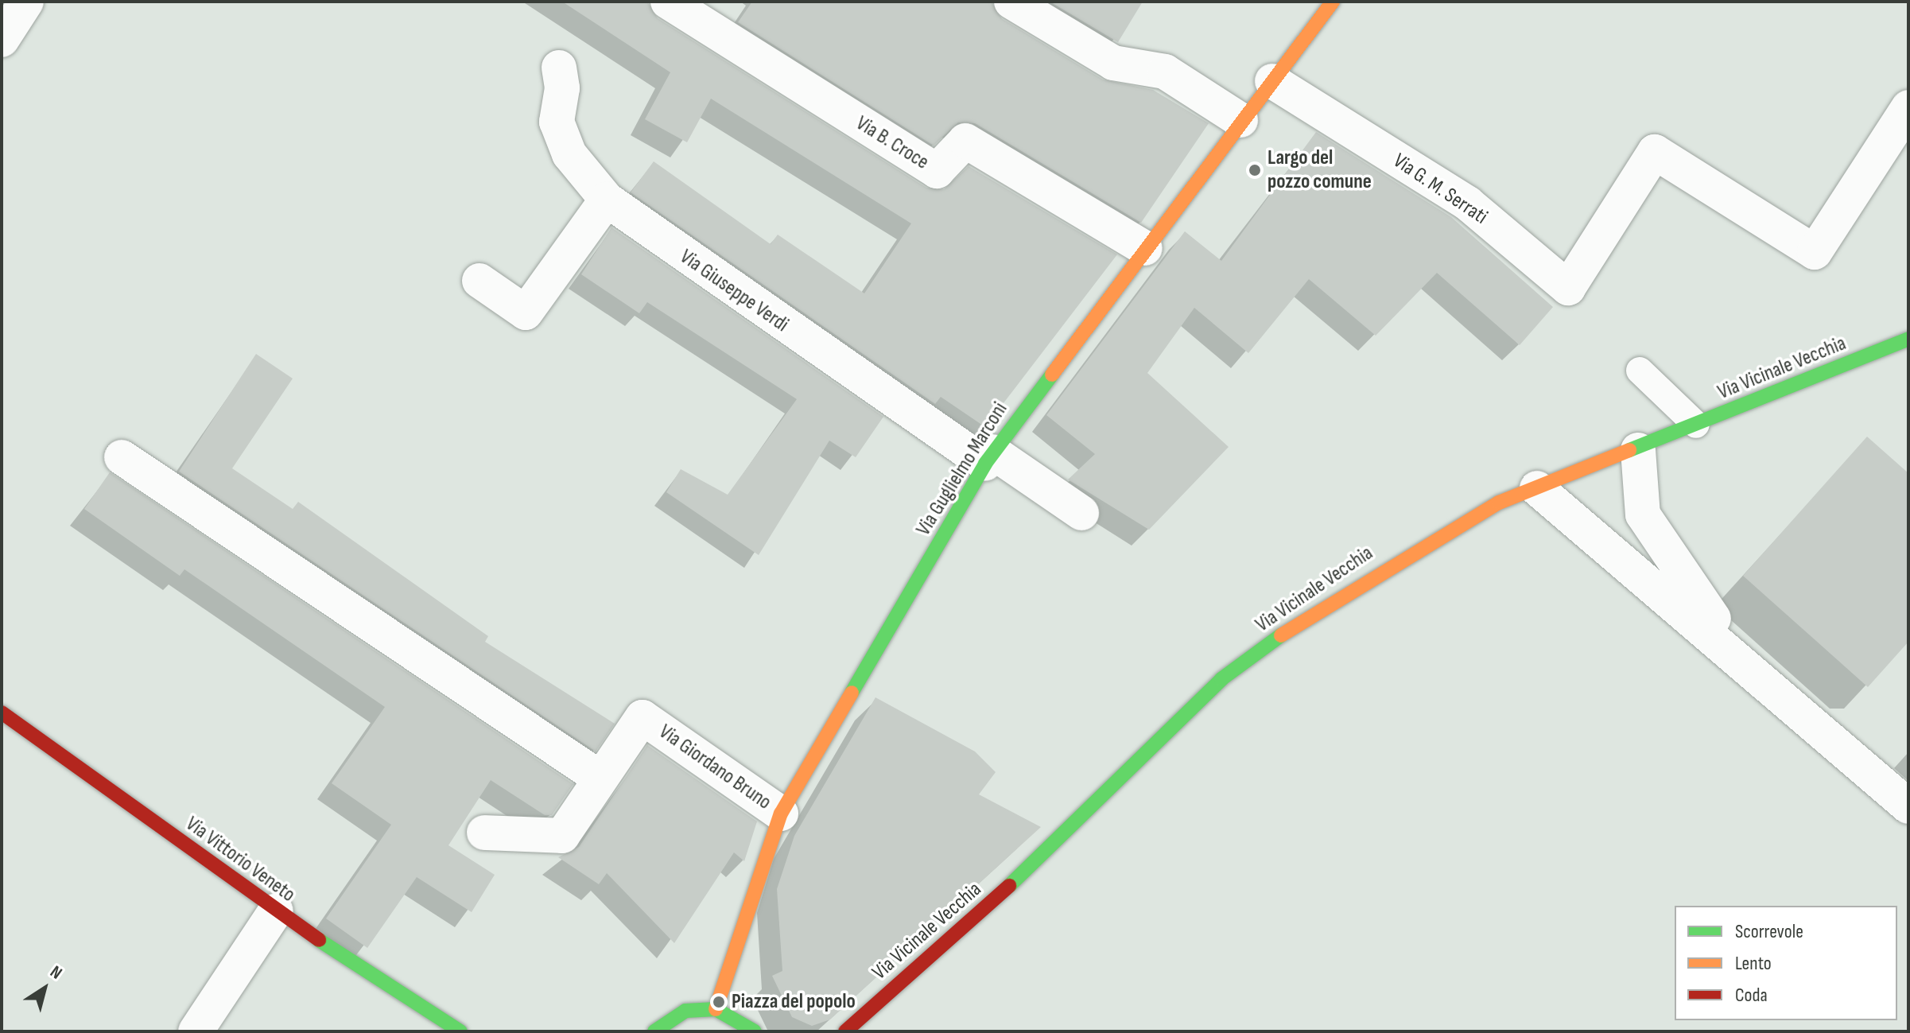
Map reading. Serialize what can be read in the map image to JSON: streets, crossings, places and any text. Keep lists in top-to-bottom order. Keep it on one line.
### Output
{"streets":{"street":["Via B. Croce","Via G. M. Serrati","Via Giuseppe Verdi","Via Vicinale Vecchia","Via Guglielmo Marconi","Via Giordano Bruno","Via Vittorio Veneto"]},"crossings":[["Via B. Croce","Via Guglielmo Marconi"],["Via G. M. Serrati","Via Guglielmo Marconi"],["Via Giuseppe Verdi","Via Guglielmo Marconi"],["Via Guglielmo Marconi","Via Giordano Bruno"]],"places":["Largo del pozzo comune","Piazza del popolo"],"legend":["Scorrevole","Lento","Coda"],"north":"top right"}
